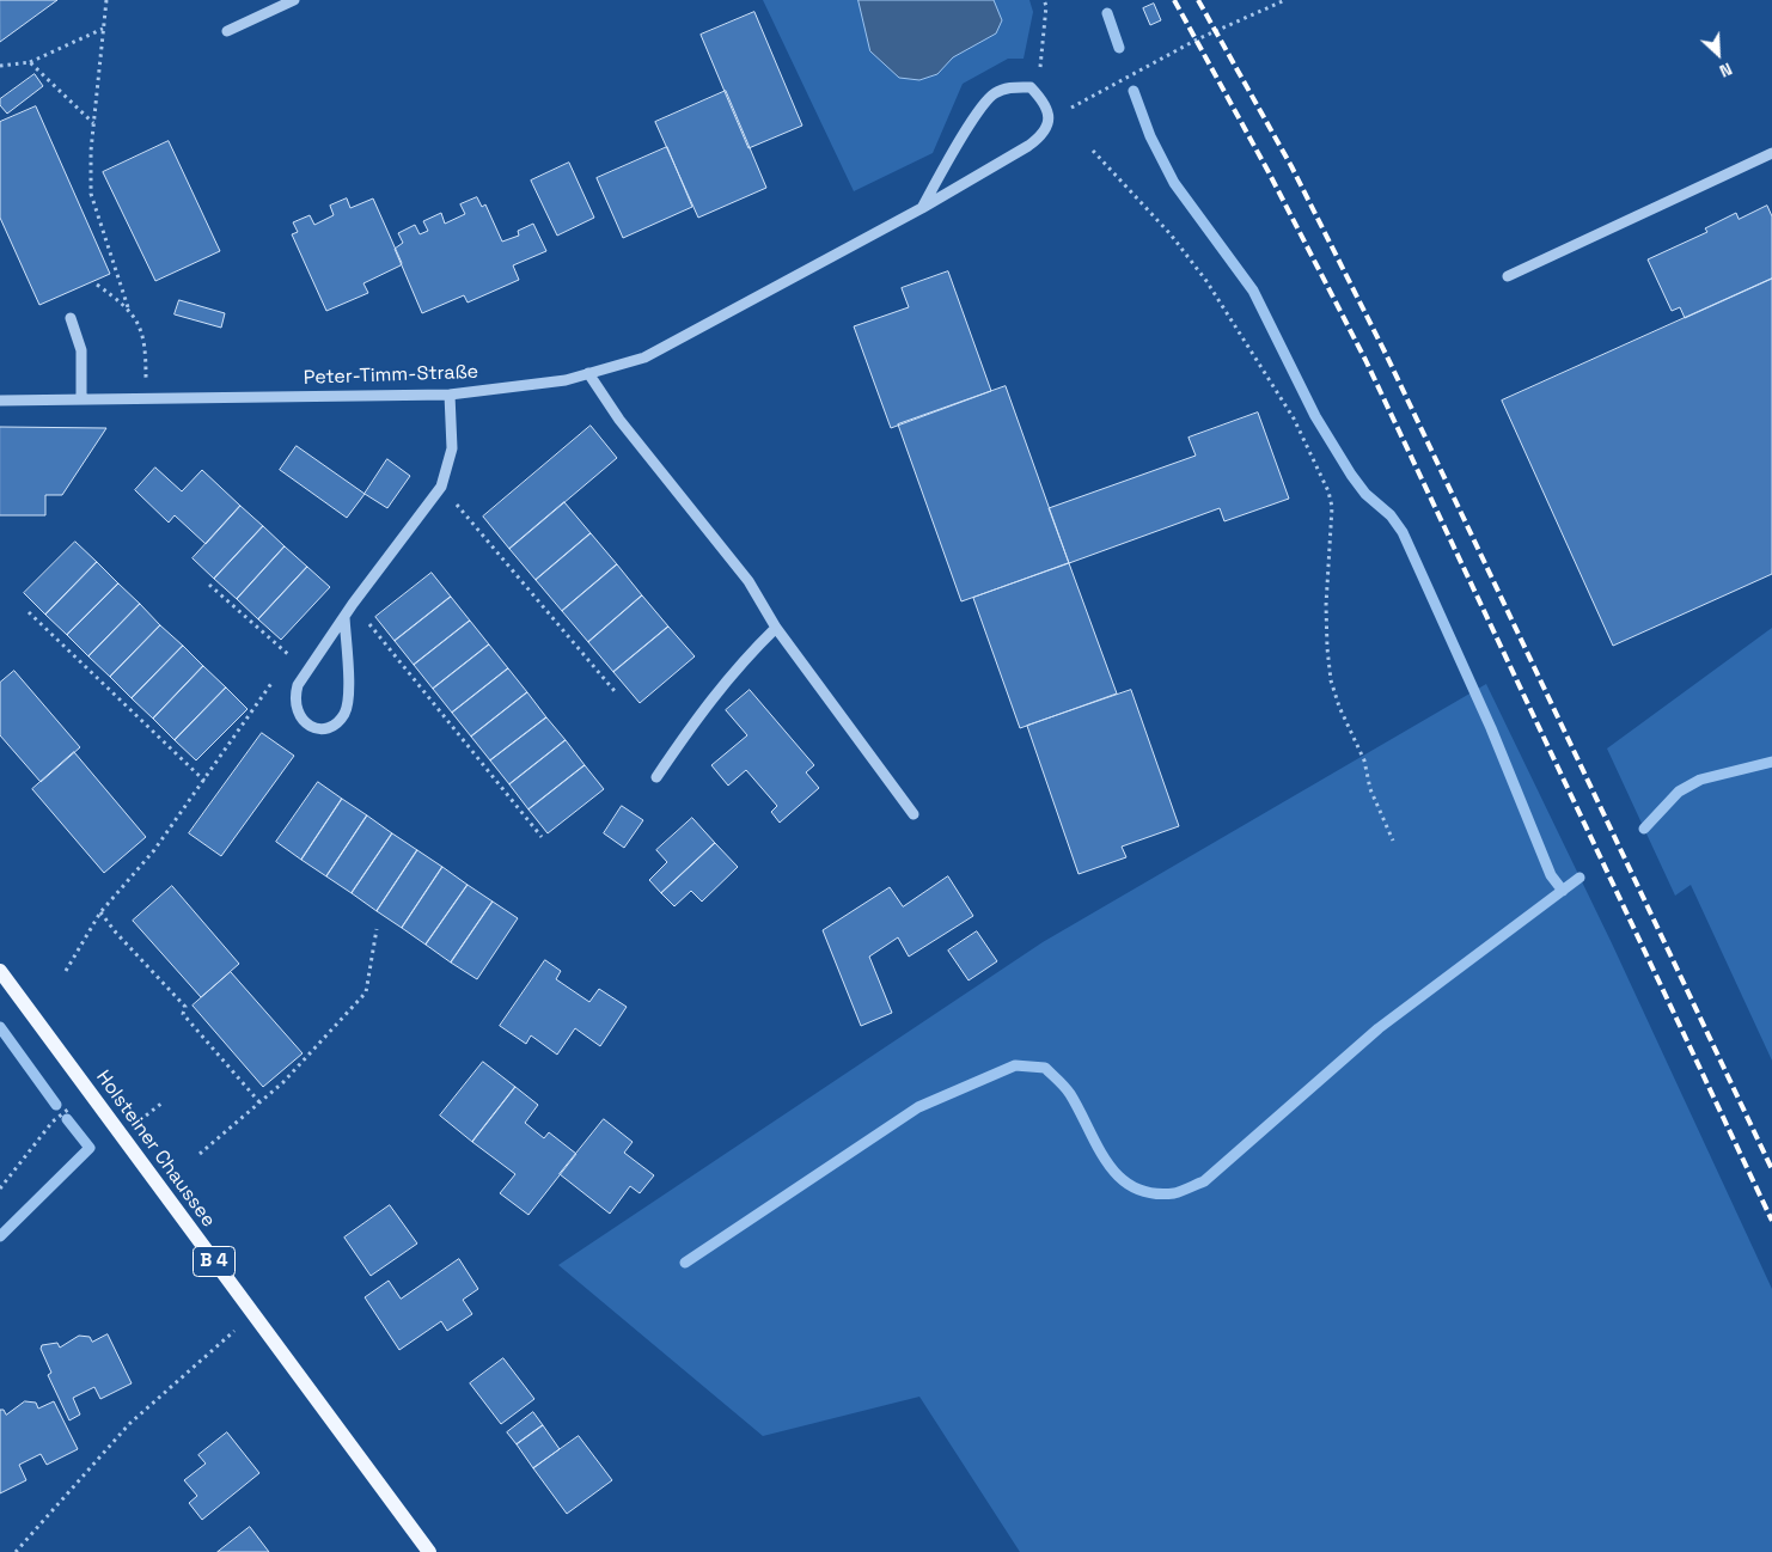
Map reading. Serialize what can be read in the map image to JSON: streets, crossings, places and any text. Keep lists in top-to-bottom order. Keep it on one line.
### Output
{"streets":{"main road":["Holsteiner Chaussee","B 4"],"street":["Peter-Timm-Straße"]},"north":"bottom right"}
